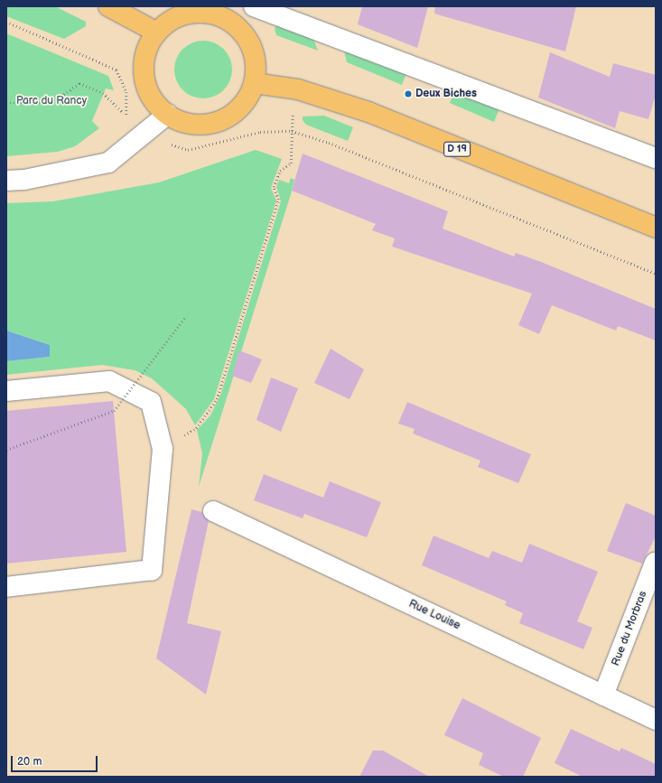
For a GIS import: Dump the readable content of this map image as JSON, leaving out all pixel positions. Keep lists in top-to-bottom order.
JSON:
{
  "streets": {
    "main road": ["D 19"],
    "street": ["Rue Louise", "Rue du Morbras"]
  },
  "crossings": [
    ["Rue Louise", "Rue du Morbras"]
  ],
  "parks": ["Parc du Rancy"],
  "places": ["Deux Biches"],
  "scale_bar": "20 m"
}
